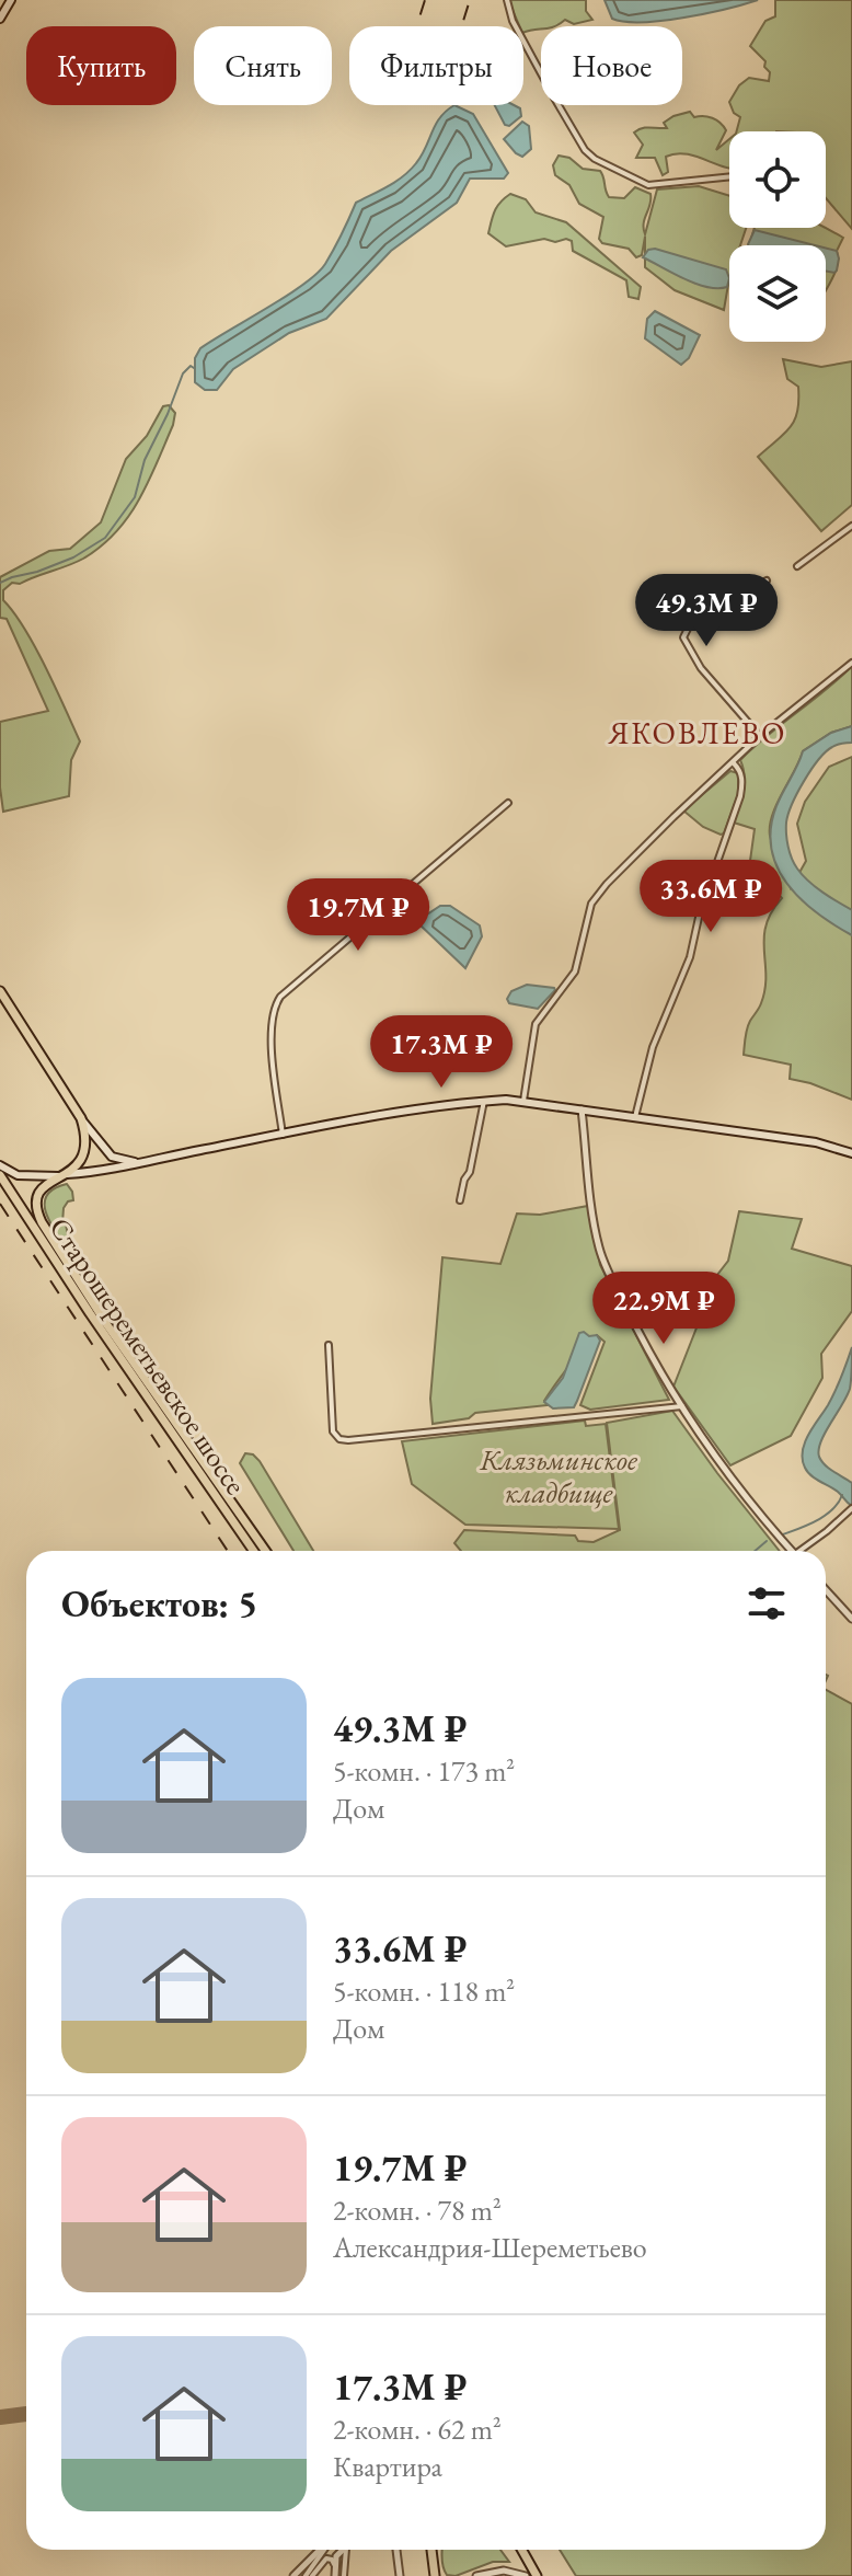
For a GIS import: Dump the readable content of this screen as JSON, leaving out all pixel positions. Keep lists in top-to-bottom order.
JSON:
{
  "streets": {
    "main road": ["Старошереметьевское шоссе"]
  },
  "districts": ["ЯКОВЛЕВО"],
  "parks": ["Клязьминское кладбище"],
  "page": {
    "chip": [
      "Купить",
      "Снять",
      "Фильтры",
      "Новое"
    ],
    "price": [
      "49.3M ₽",
      "33.6M ₽",
      "19.7M ₽",
      "17.3M ₽",
      "22.9M ₽"
    ],
    "heading": "Объектов: 5",
    "list": [
      {
        "name": "49.3M ₽",
        "note": "5-комн. · 173 m² · Дом"
      },
      {
        "name": "33.6M ₽",
        "note": "5-комн. · 118 m² · Дом"
      },
      {
        "name": "19.7M ₽",
        "note": "2-комн. · 78 m² · Александрия-Шереметьево"
      },
      {
        "name": "17.3M ₽",
        "note": "2-комн. · 62 m² · Квартира"
      }
    ]
  }
}
